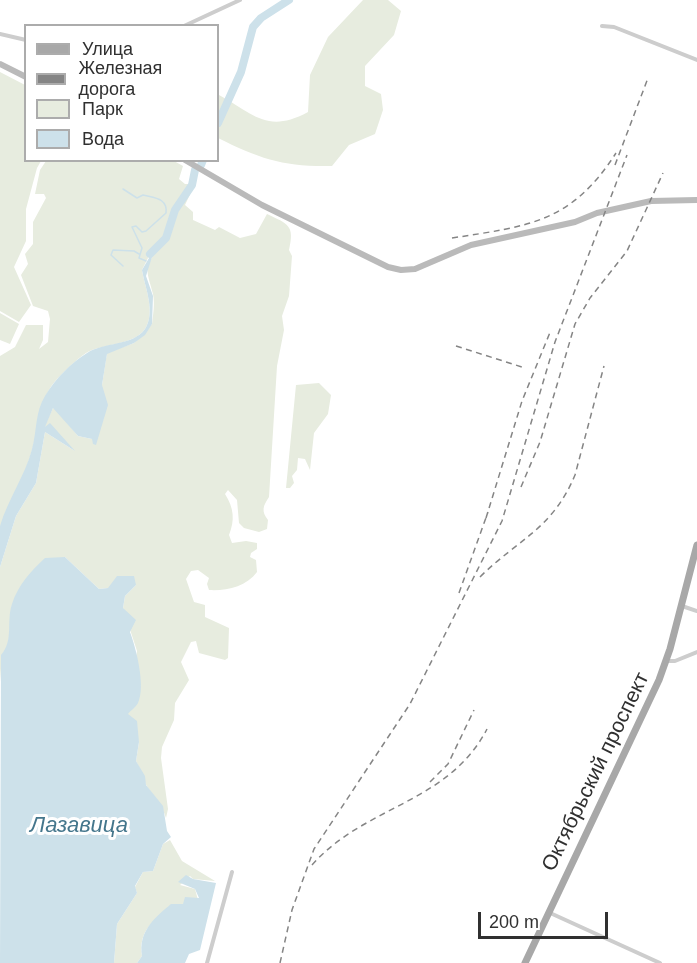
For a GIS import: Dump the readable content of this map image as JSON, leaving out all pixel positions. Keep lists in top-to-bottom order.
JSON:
{
  "streets": {
    "main road": ["Октябрьский проспект"]
  },
  "water": ["Лазавица"],
  "legend": [
    "Улица",
    "Железная дорога",
    "Парк",
    "Вода"
  ],
  "scale_bar": "200 m"
}
